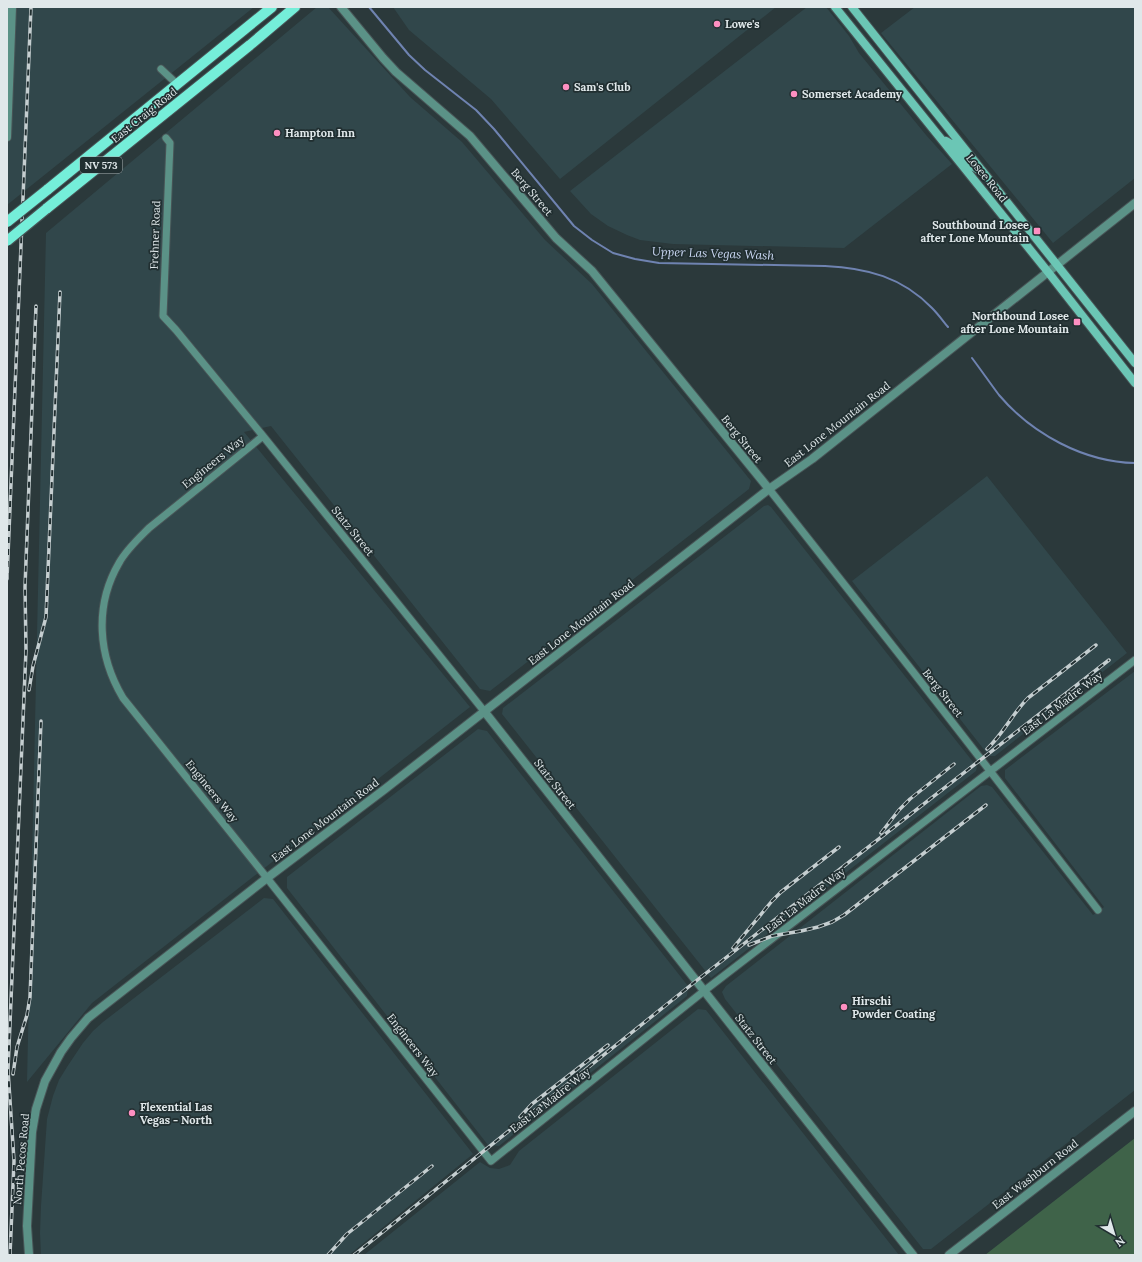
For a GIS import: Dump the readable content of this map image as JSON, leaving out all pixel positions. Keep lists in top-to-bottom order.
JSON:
{
  "streets": {
    "main road": ["East Craig Road", "NV 573", "Losee Road"],
    "street": [
      "Berg Street",
      "Frehner Road",
      "East Lone Mountain Road",
      "Engineers Way",
      "Statz Street",
      "East La Madre Way",
      "North Pecos Road",
      "East Washburn Road"
    ]
  },
  "crossings": [
    ["Losee Road", "East Lone Mountain Road"],
    ["Berg Street", "East Lone Mountain Road"],
    ["Berg Street", "East La Madre Way"],
    ["Frehner Road", "Statz Street"],
    ["East Lone Mountain Road", "Engineers Way"],
    ["East Lone Mountain Road", "Statz Street"],
    ["East Lone Mountain Road", "North Pecos Road"],
    ["Engineers Way", "Statz Street"],
    ["Engineers Way", "East La Madre Way"],
    ["Statz Street", "East La Madre Way"]
  ],
  "water": ["Upper Las Vegas Wash"],
  "places": {
    "other": [
      "Lowe's",
      "Sam's Club",
      "Somerset Academy",
      "Hampton Inn",
      "Hirschi Powder Coating",
      "Flexential Las Vegas - North"
    ],
    "transit": ["Southbound Losee after Lone Mountain", "Northbound Losee after Lone Mountain"]
  },
  "north": "bottom right"
}
